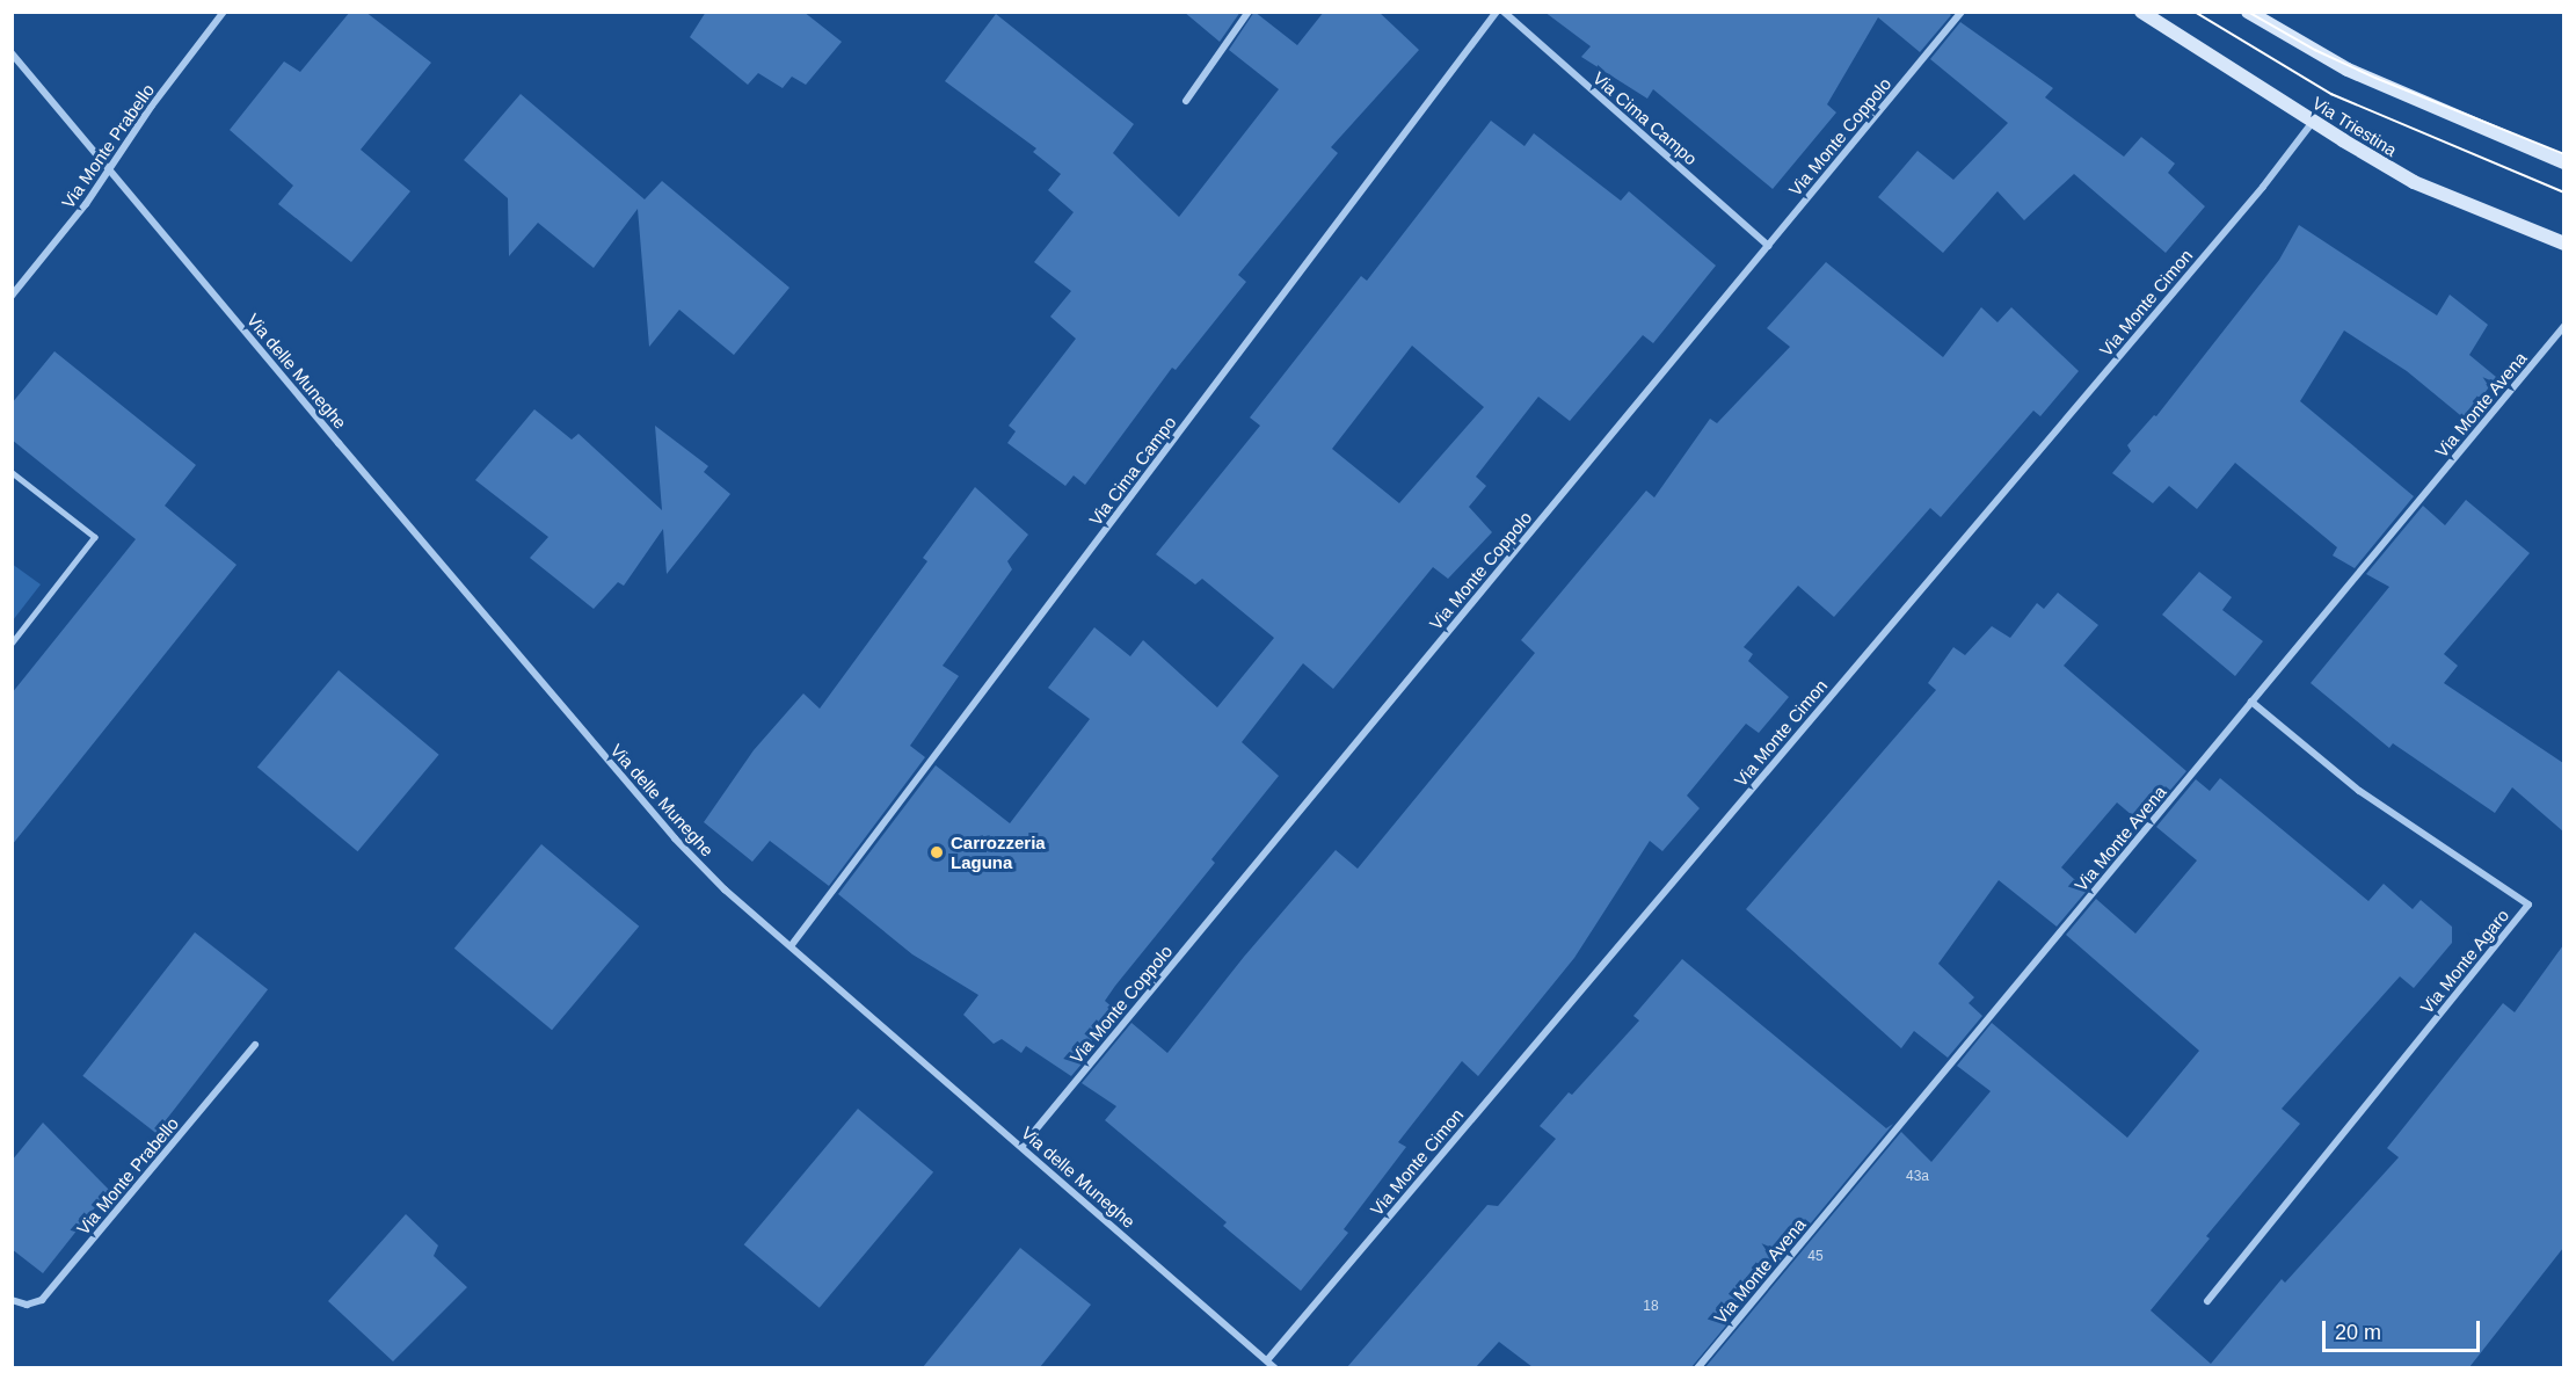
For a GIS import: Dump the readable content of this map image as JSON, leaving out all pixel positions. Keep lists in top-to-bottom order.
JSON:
{
  "streets": {
    "street": [
      "Via Cima Campo",
      "Via Triestina",
      "Via Monte Coppolo",
      "Via Monte Prabello",
      "Via Monte Cimon",
      "Via delle Muneghe",
      "Via Monte Avena",
      "Via Monte Agaro"
    ]
  },
  "crossings": [
    ["Via Cima Campo", "Via Monte Coppolo"],
    ["Via Cima Campo", "Via delle Muneghe"],
    ["Via Triestina", "Via Monte Cimon"],
    ["Via Monte Coppolo", "Via delle Muneghe"],
    ["Via Monte Prabello", "Via delle Muneghe"],
    ["Via Monte Cimon", "Via delle Muneghe"],
    ["Via Monte Avena", "Via Monte Agaro"]
  ],
  "places": ["Carrozzeria Laguna"],
  "house_numbers": ["43a", "45", "18"],
  "scale_bar": "20 m"
}
